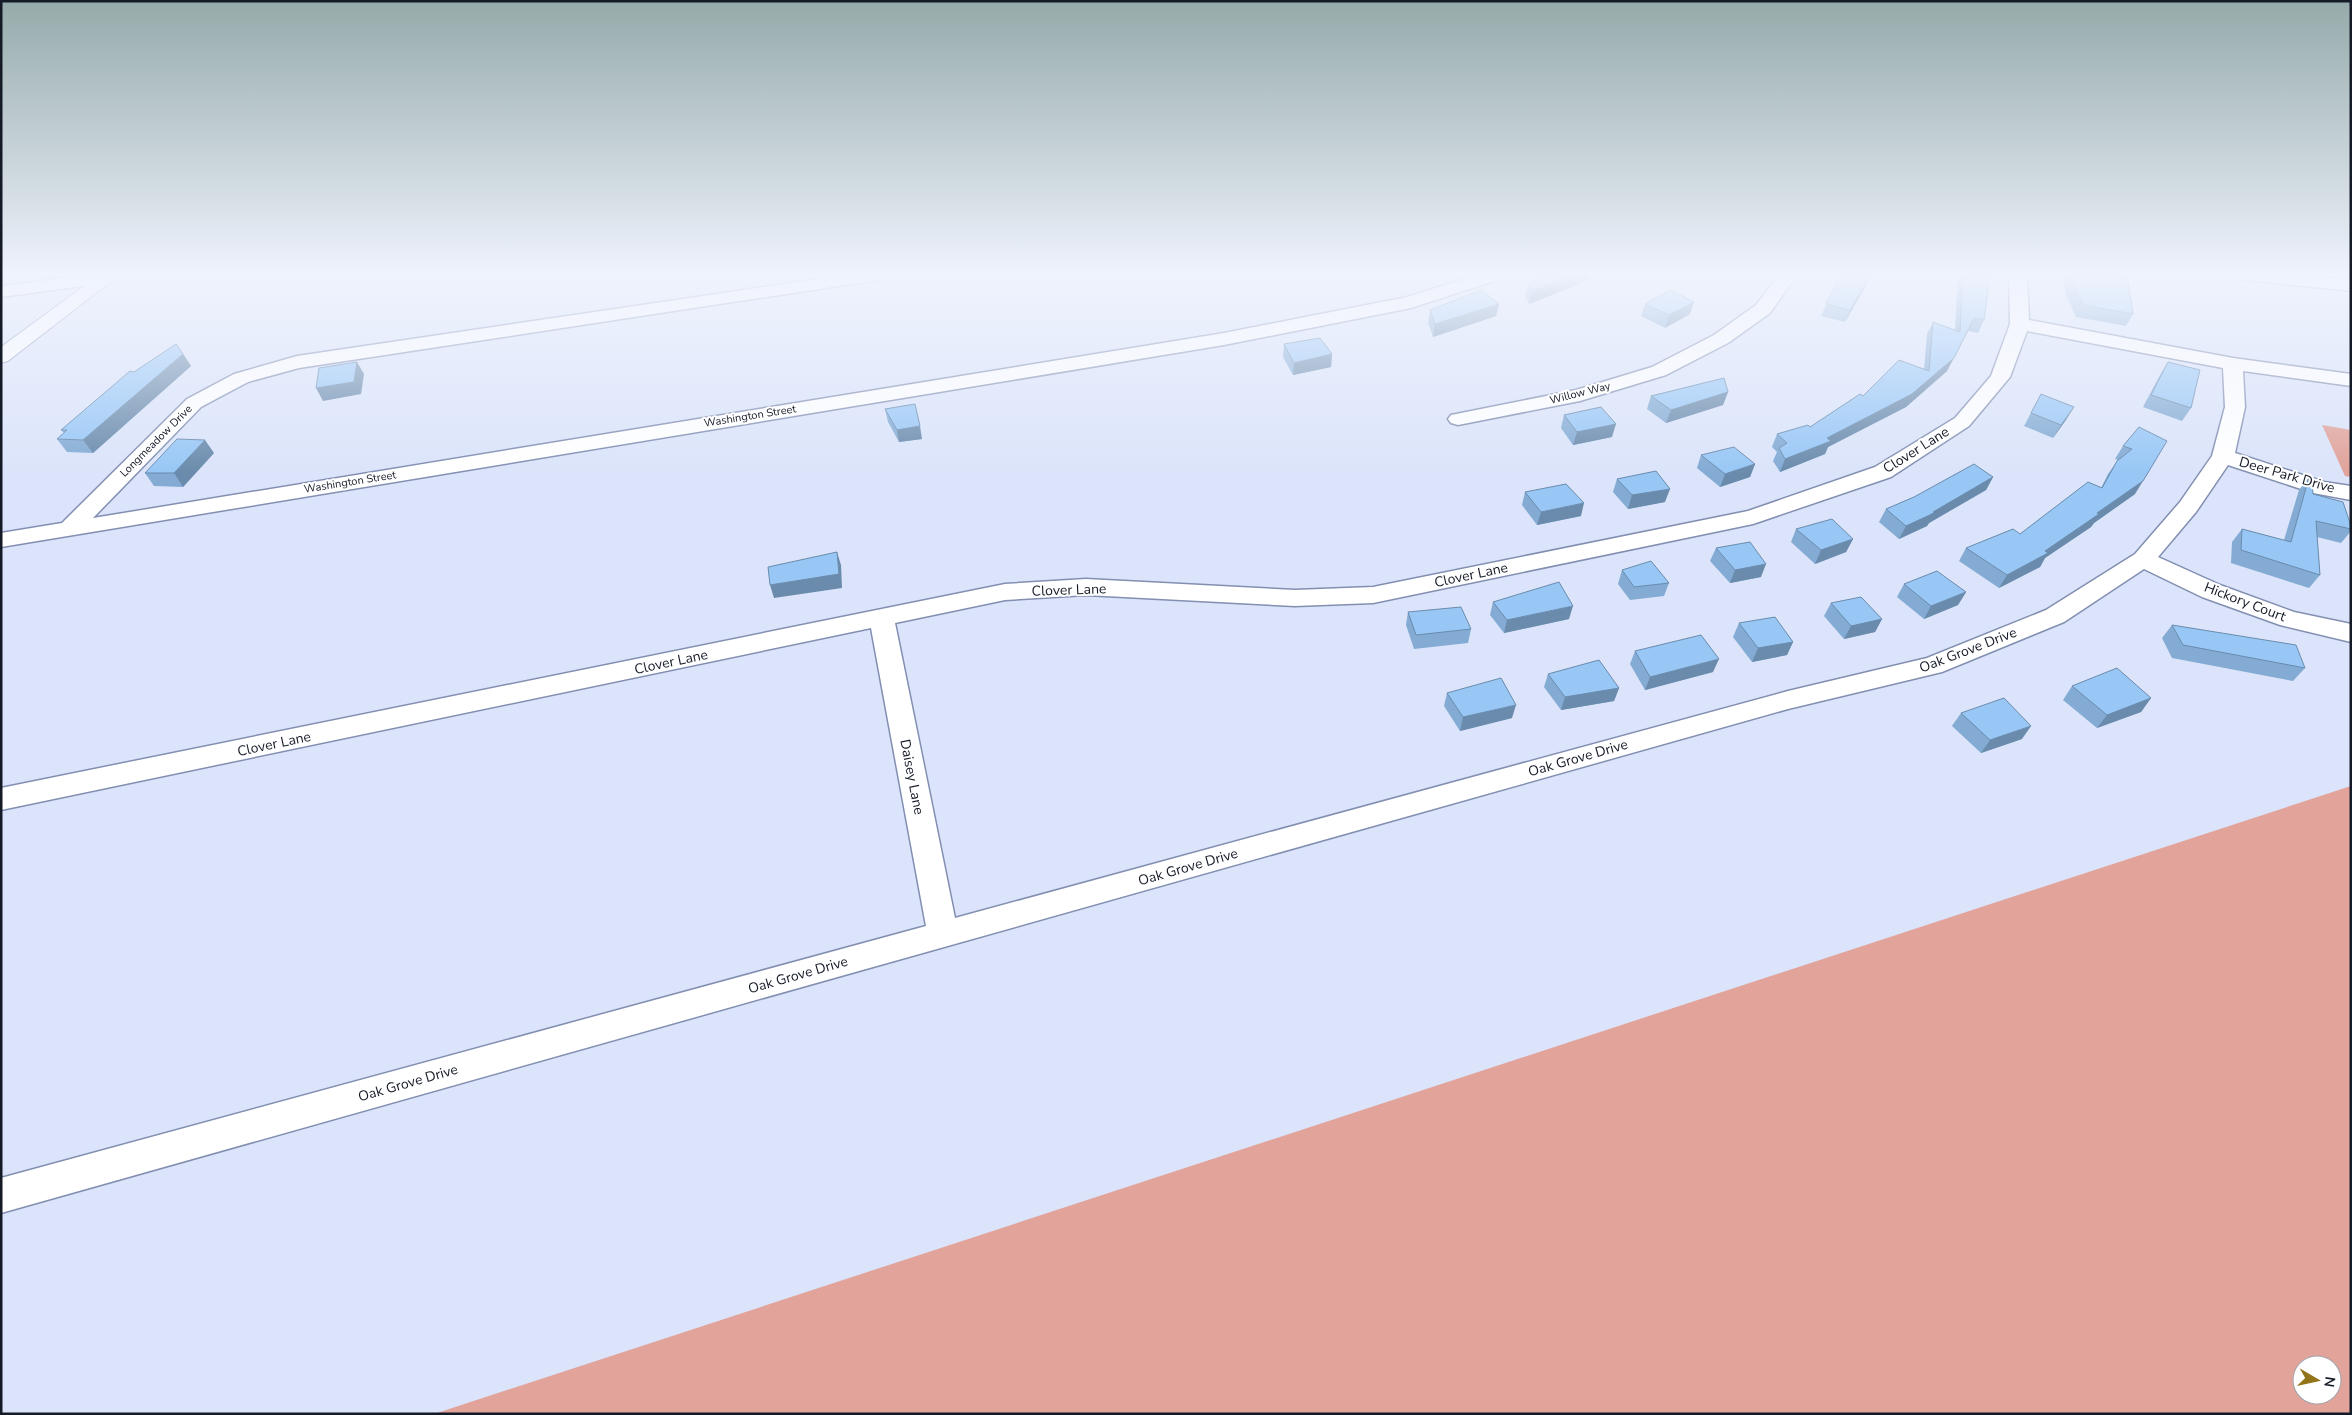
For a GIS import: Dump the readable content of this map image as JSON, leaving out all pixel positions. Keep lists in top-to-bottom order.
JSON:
{
  "streets": {
    "street": [
      "Willow Way",
      "Washington Street",
      "Longmeadow Drive",
      "Clover Lane",
      "Deer Park Drive",
      "Hickory Court",
      "Oak Grove Drive",
      "Daisey Lane"
    ]
  },
  "crossings": [
    ["Washington Street", "Longmeadow Drive"],
    ["Clover Lane", "Daisey Lane"],
    ["Deer Park Drive", "Oak Grove Drive"],
    ["Hickory Court", "Oak Grove Drive"],
    ["Oak Grove Drive", "Daisey Lane"]
  ],
  "north": "right"
}
